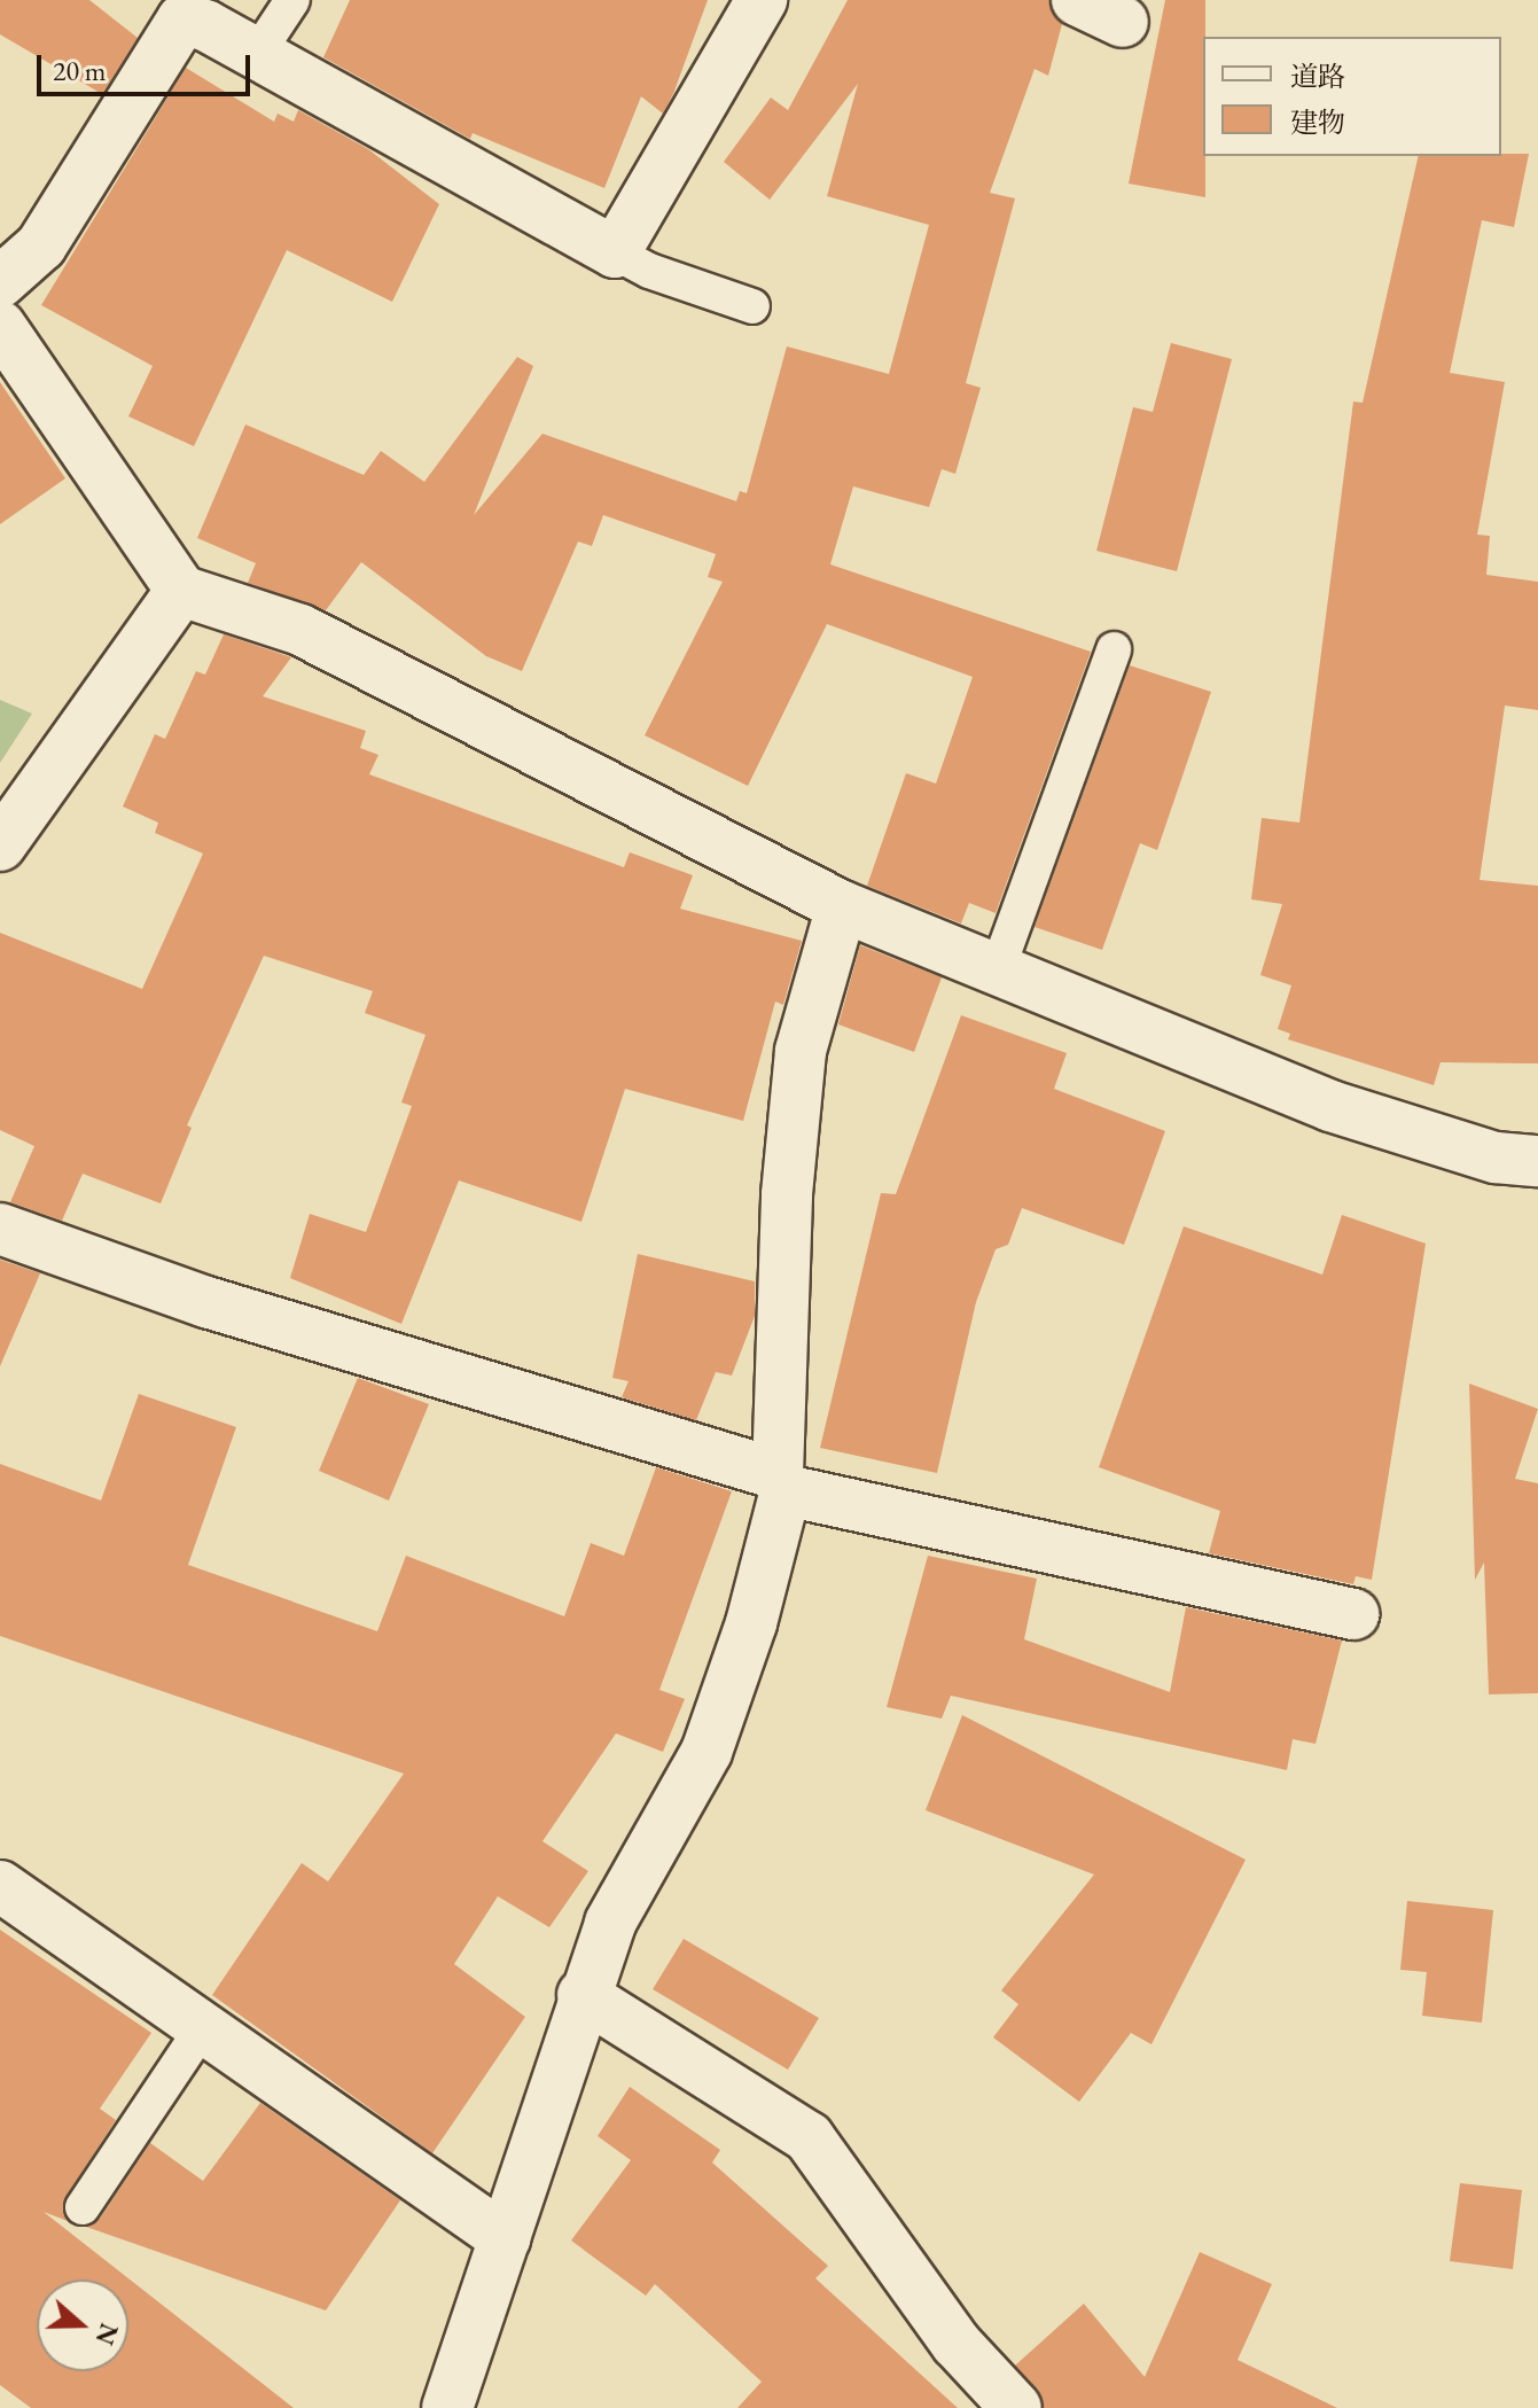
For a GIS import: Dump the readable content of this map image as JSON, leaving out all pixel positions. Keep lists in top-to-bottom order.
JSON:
{
  "legend": ["道路", "建物"],
  "scale_bar": "20 m",
  "north": "right"
}
